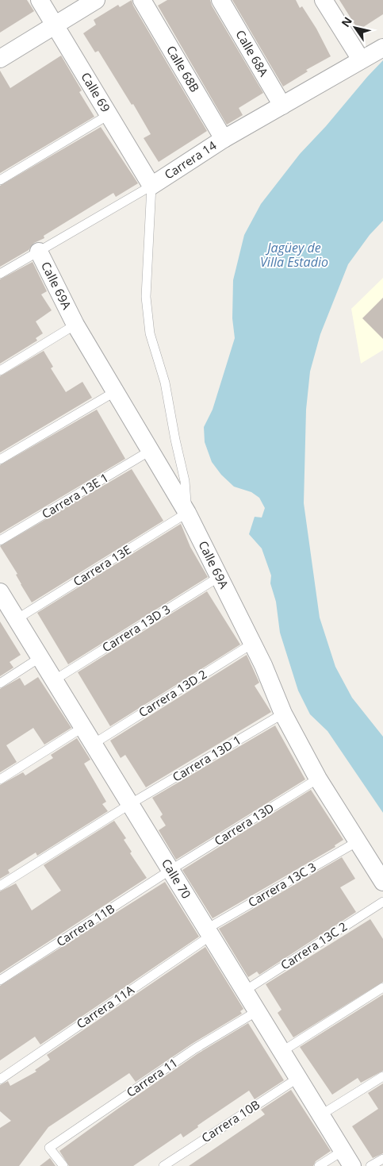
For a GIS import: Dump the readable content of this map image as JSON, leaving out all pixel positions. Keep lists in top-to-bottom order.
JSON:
{
  "streets": {
    "street": [
      "Calle 68A",
      "Calle 68B",
      "Calle 69",
      "Carrera 14",
      "Calle 69A",
      "Calle 70"
    ],
    "lane": [
      "Carrera 13E 1",
      "Carrera 13E",
      "Carrera 13D 3",
      "Carrera 13D 2",
      "Carrera 13D 1",
      "Carrera 13D",
      "Carrera 13C 3",
      "Carrera 11B",
      "Carrera 13C 2",
      "Carrera 11A",
      "Carrera 11",
      "Carrera 10B"
    ]
  },
  "crossings": [
    ["Calle 68A", "Carrera 14"],
    ["Calle 68B", "Carrera 14"],
    ["Calle 69", "Carrera 14"],
    ["Carrera 14", "Calle 69A"],
    ["Calle 69A", "Carrera 13E 1"],
    ["Calle 69A", "Carrera 13E"],
    ["Calle 69A", "Carrera 13D 3"],
    ["Calle 69A", "Carrera 13D 2"],
    ["Calle 69A", "Carrera 13D 1"],
    ["Calle 69A", "Carrera 13D"],
    ["Calle 69A", "Carrera 13C 3"],
    ["Carrera 13E", "Calle 70"],
    ["Carrera 13D 3", "Calle 70"],
    ["Carrera 13D 2", "Calle 70"],
    ["Carrera 13D 1", "Calle 70"],
    ["Carrera 13D", "Calle 70"],
    ["Carrera 13D", "Carrera 11B"],
    ["Calle 70", "Carrera 13C 3"],
    ["Calle 70", "Carrera 11B"],
    ["Calle 70", "Carrera 13C 2"],
    ["Calle 70", "Carrera 11A"],
    ["Calle 70", "Carrera 11"],
    ["Calle 70", "Carrera 10B"],
    ["Carrera 13C 3", "Carrera 11A"]
  ],
  "water": ["Jagüey de Villa Estadio"],
  "north": "top left"
}
